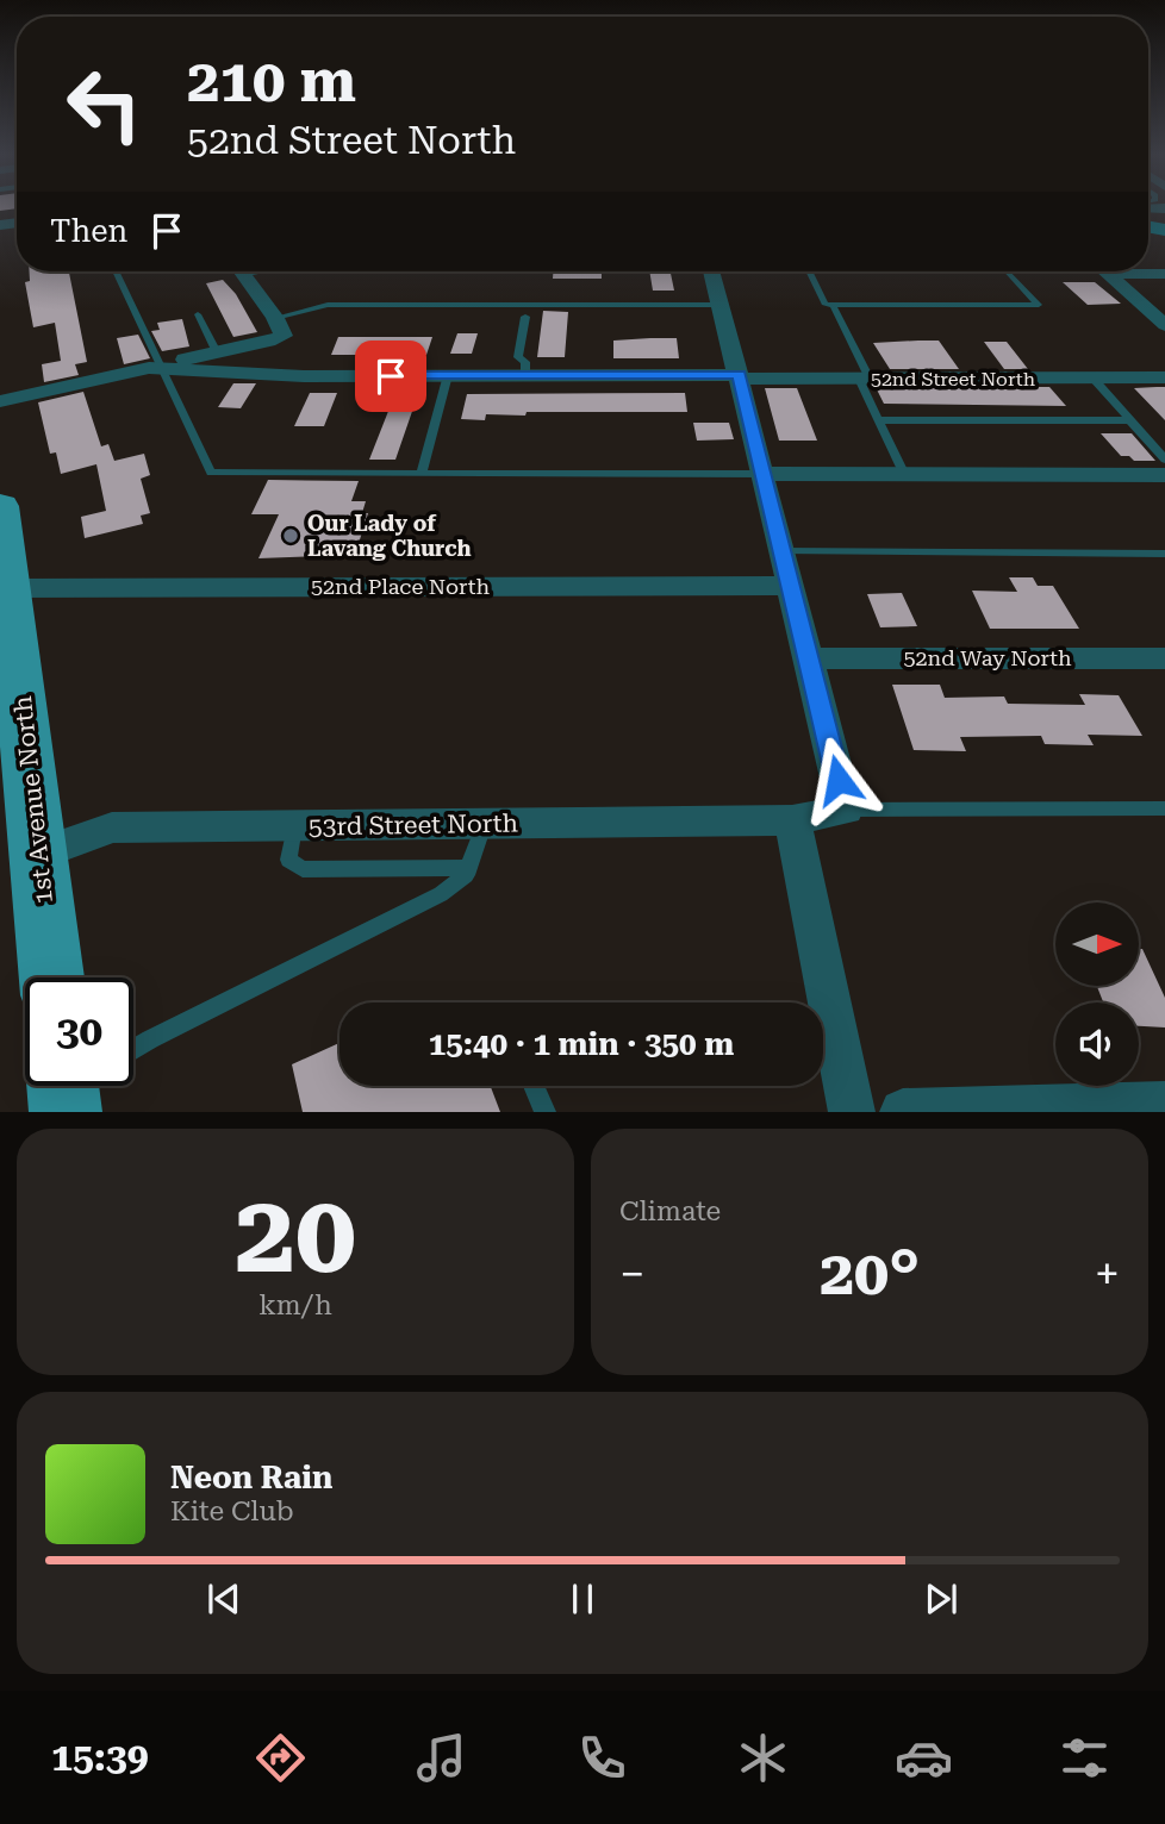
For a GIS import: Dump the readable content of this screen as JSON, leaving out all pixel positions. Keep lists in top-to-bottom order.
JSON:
{
  "streets": {
    "main road": ["1st Avenue North"],
    "street": [
      "52nd Street North",
      "52nd Place North",
      "52nd Way North",
      "53rd Street North"
    ]
  },
  "crossings": [
    ["52nd Place North", "1st Avenue North"],
    ["1st Avenue North", "53rd Street North"]
  ],
  "places": ["Our Lady of Lavang Church"],
  "north": "right",
  "page": {
    "turn": ["210 m", "52nd Street North"],
    "then": "Then",
    "limit": "30",
    "trip": "15:40 · 1 min · 350 m",
    "tile": [
      ["20", "km/h"],
      "Climate"
    ],
    "heat": ["−", "20°", "+"],
    "song": ["Neon Rain", "Kite Club"],
    "tabs": "15:39"
  }
}
